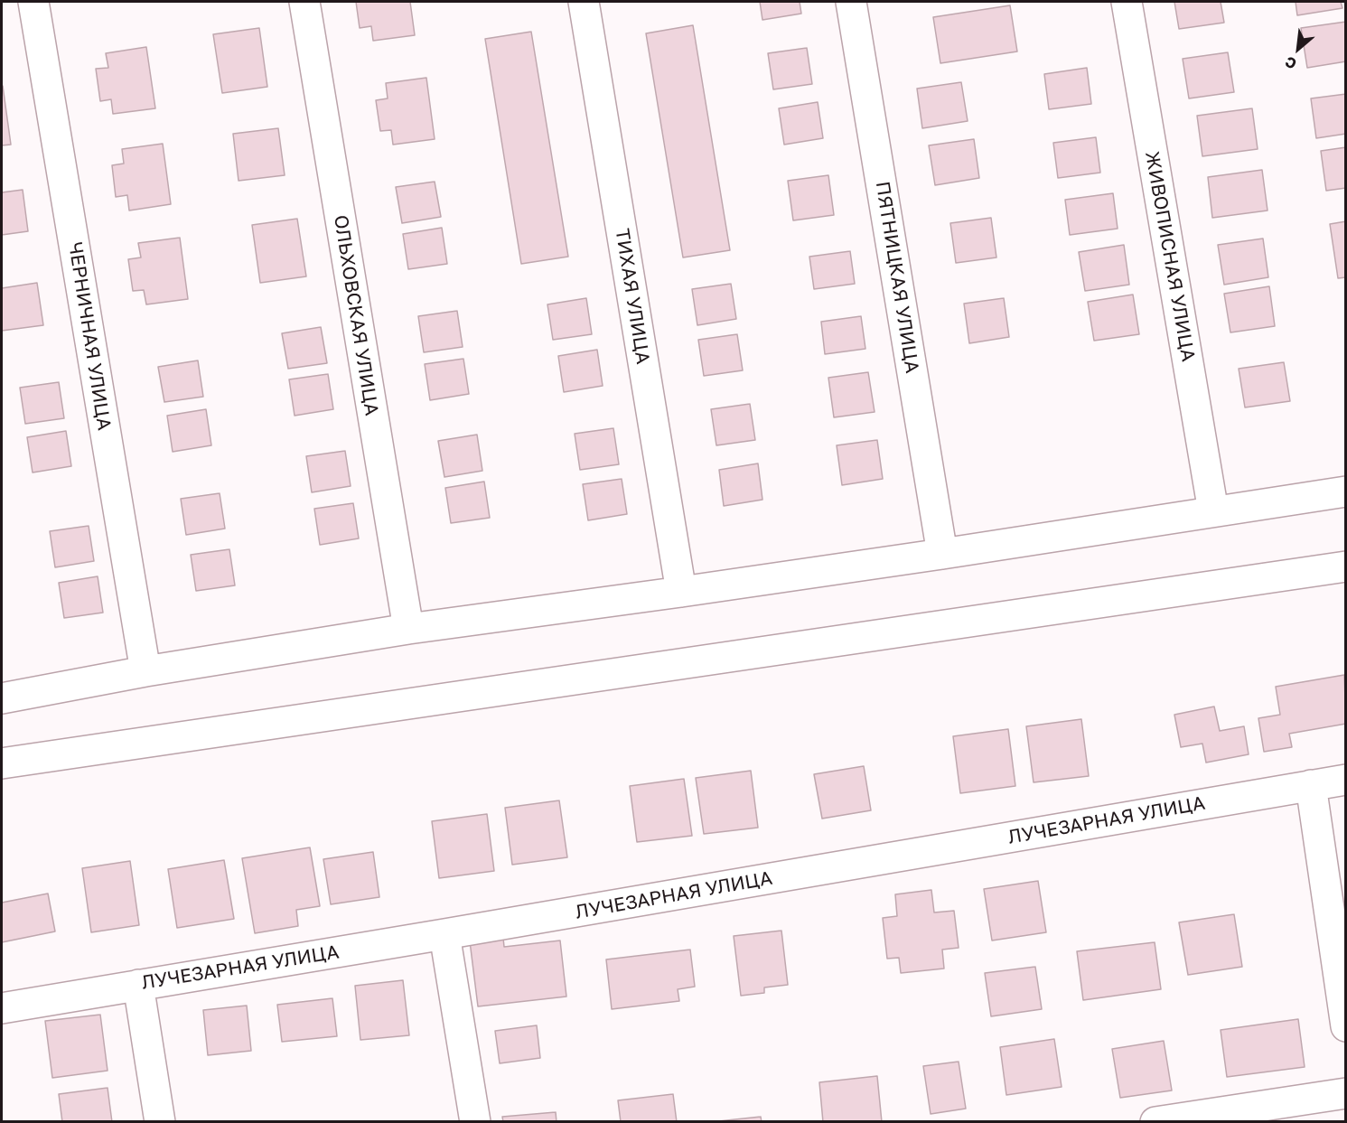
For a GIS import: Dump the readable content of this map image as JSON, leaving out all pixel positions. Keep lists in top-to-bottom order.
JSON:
{
  "streets": {
    "street": [
      "ЖИВОПИСНАЯ УЛИЦА",
      "ПЯТНИЦКАЯ УЛИЦА",
      "ТИХАЯ УЛИЦА",
      "ОЛЬХОВСКАЯ УЛИЦА",
      "ЧЕРНИЧНАЯ УЛИЦА",
      "ЛУЧЕЗАРНАЯ УЛИЦА"
    ]
  },
  "north": "bottom left"
}
